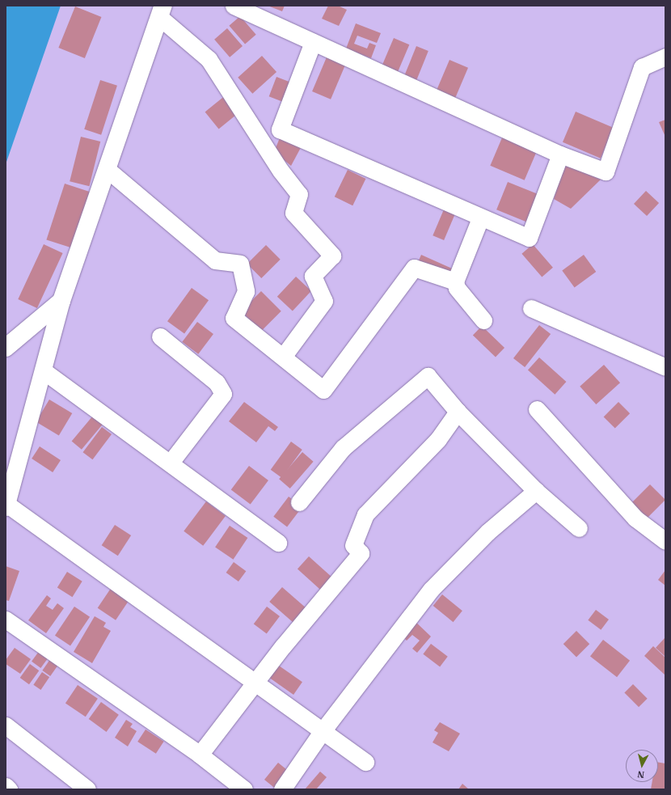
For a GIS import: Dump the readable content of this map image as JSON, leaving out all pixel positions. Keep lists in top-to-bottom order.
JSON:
{
  "north": "bottom"
}
